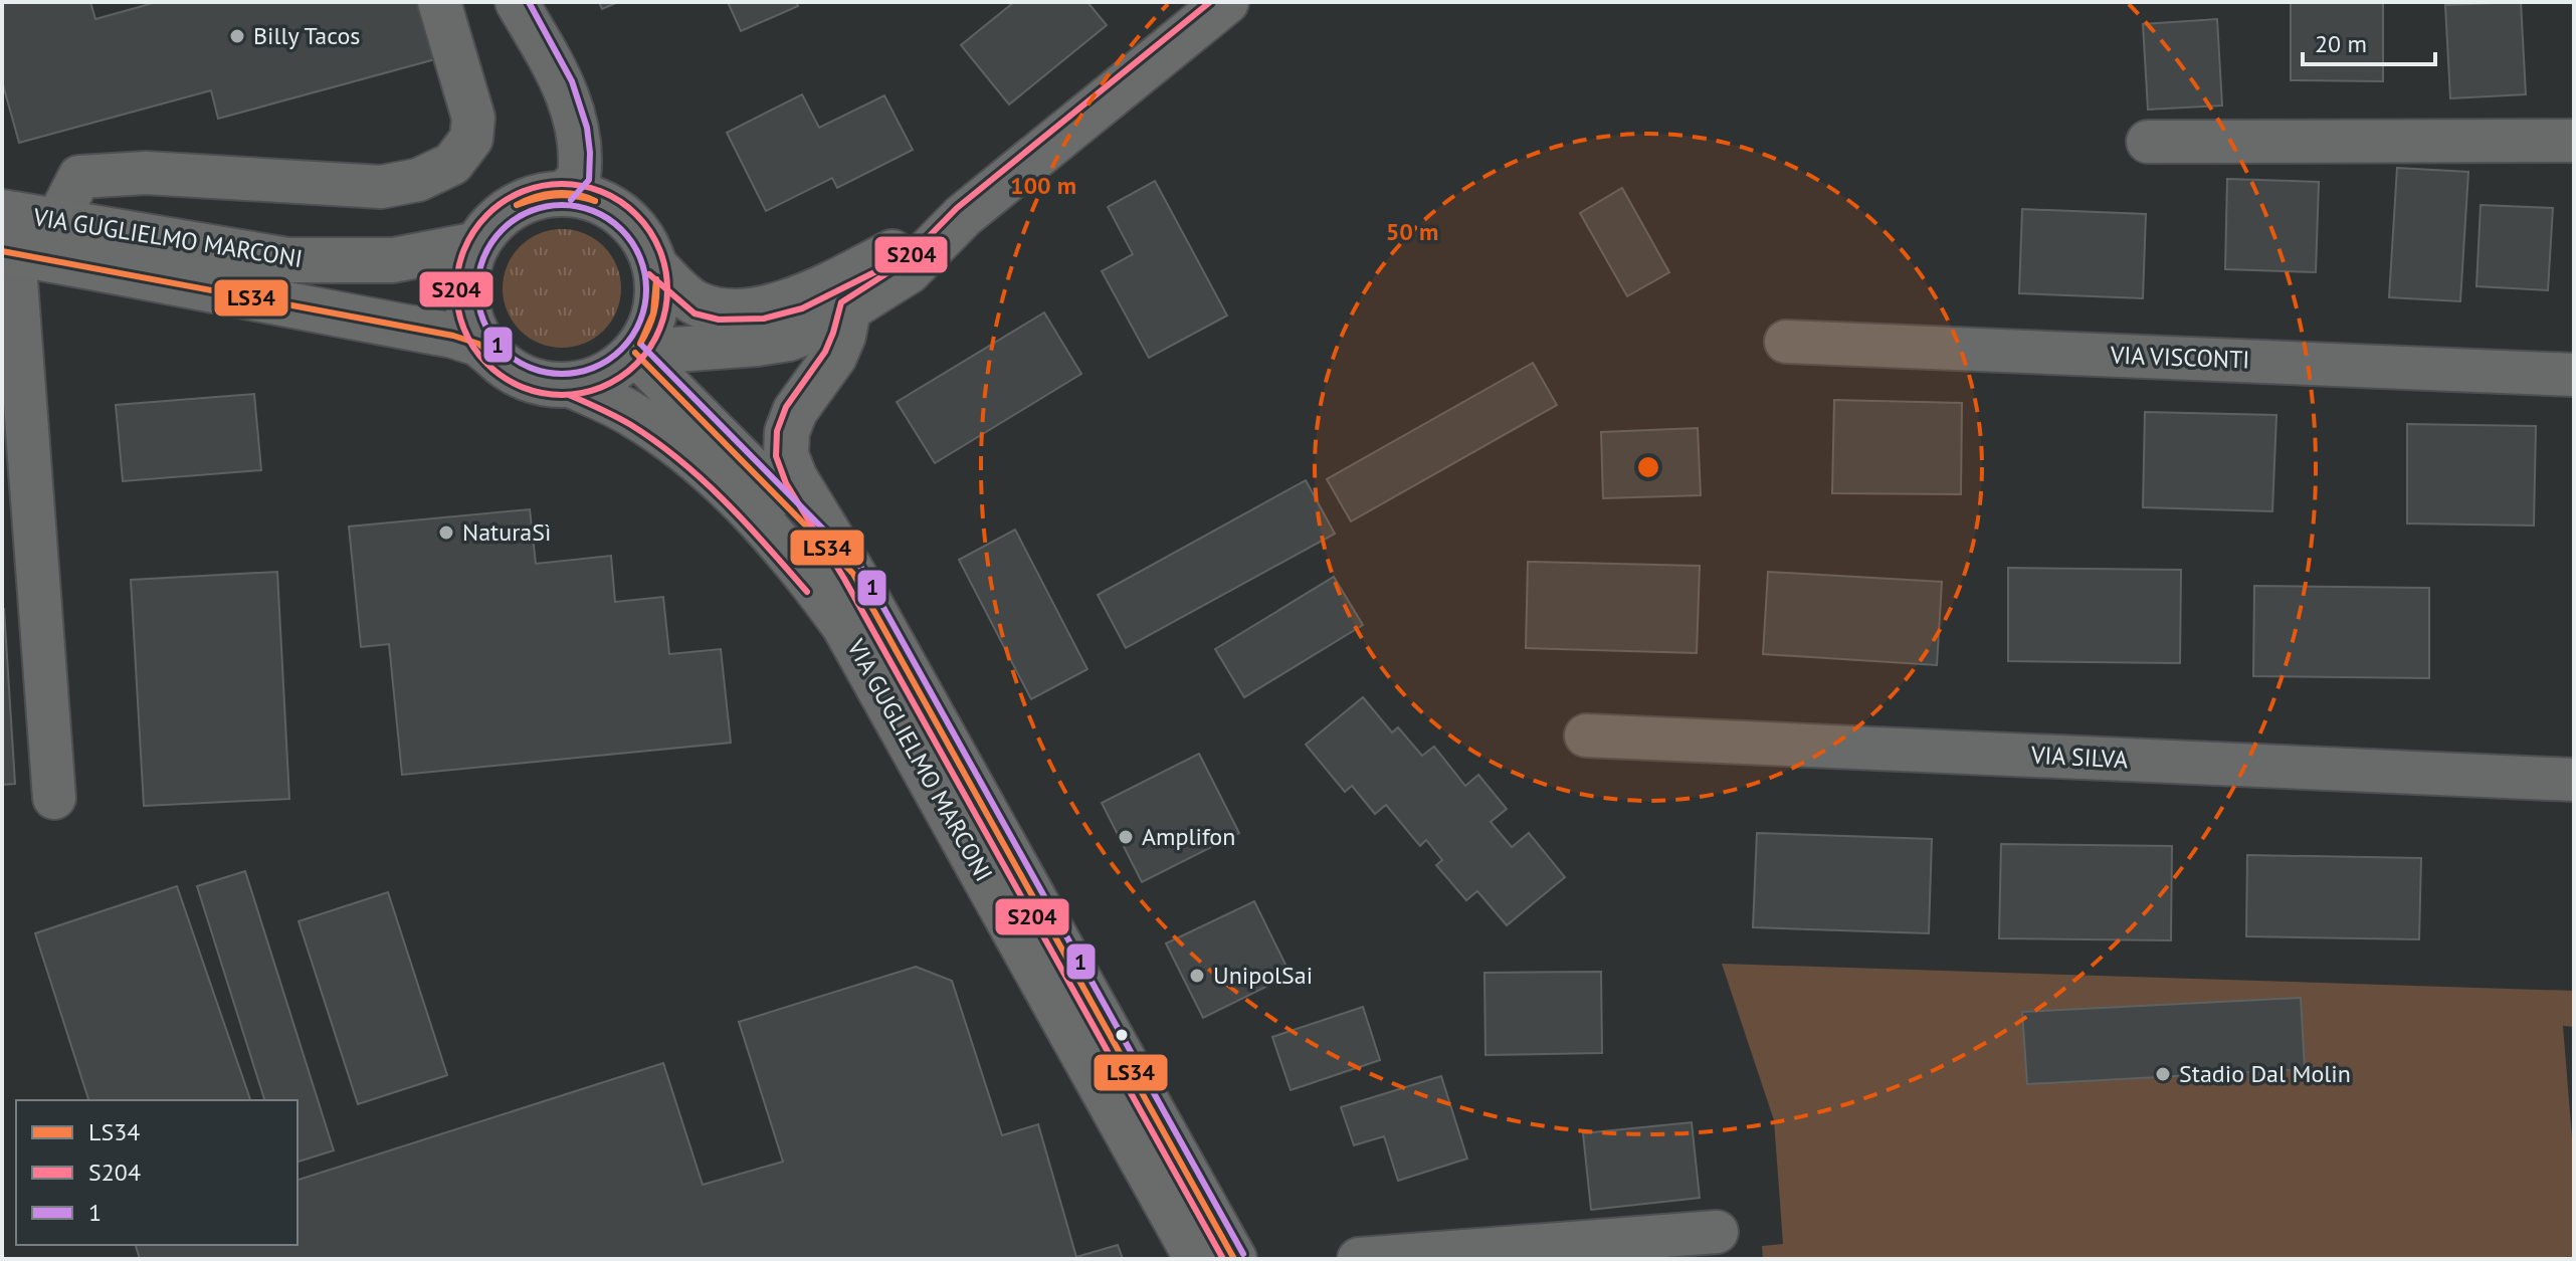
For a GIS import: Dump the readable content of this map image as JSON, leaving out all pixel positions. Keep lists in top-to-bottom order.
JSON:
{
  "streets": {
    "main road": ["VIA GUGLIELMO MARCONI"],
    "street": ["VIA VISCONTI", "VIA SILVA"]
  },
  "places": [
    "Billy Tacos",
    "NaturaSì",
    "Amplifon",
    "UnipolSai",
    "Stadio Dal Molin"
  ],
  "lines": ["transit line S204", "transit line 1", "transit line LS34"],
  "legend": ["LS34", "S204", "1"],
  "scale_bar": "20 m",
  "rings": ["100 m", "50 m"]
}
